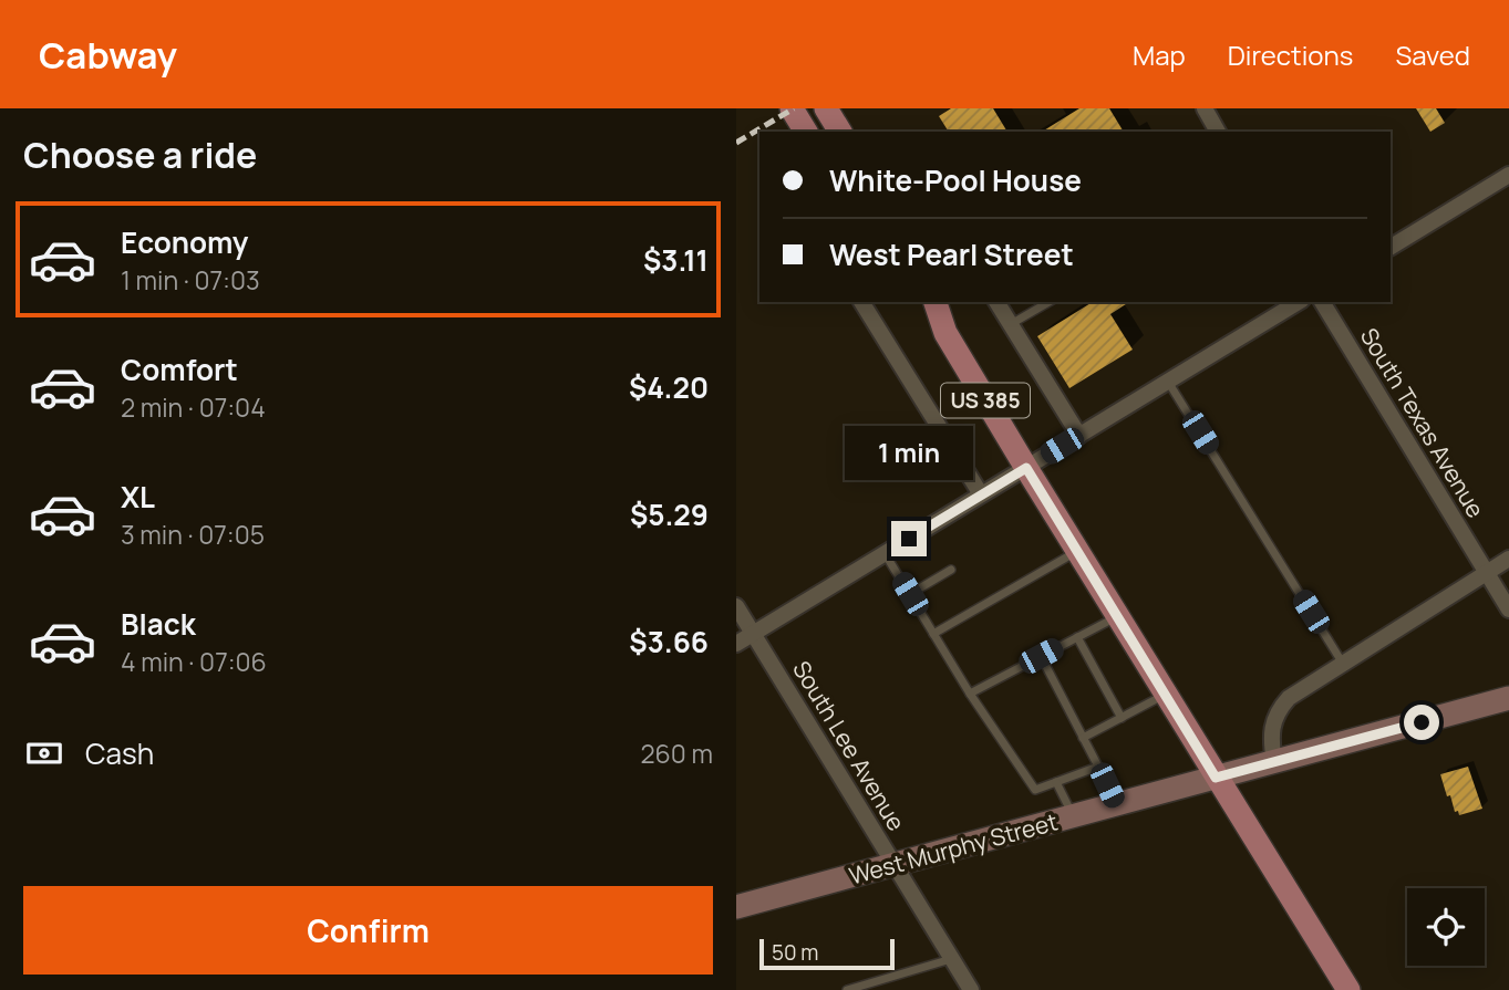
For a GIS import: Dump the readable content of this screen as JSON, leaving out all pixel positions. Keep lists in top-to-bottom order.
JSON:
{
  "streets": {
    "main road": ["US 385"],
    "street": ["South Texas Avenue", "South Lee Avenue", "West Murphy Street"]
  },
  "crossings": [
    ["US 385", "West Murphy Street"],
    ["South Lee Avenue", "West Murphy Street"]
  ],
  "scale_bar": "50 m",
  "page": {
    "header": "Cabway",
    "nav": ["Map", "Directions", "Saved"],
    "heading": "Choose a ride",
    "banner": ["White-Pool House", "West Pearl Street"],
    "list": [
      {
        "name": "Economy",
        "note": "1 min · 07:03",
        "value": "$3.11"
      },
      {
        "name": "Comfort",
        "note": "2 min · 07:04",
        "value": "$4.20"
      },
      {
        "name": "XL",
        "note": "3 min · 07:05",
        "value": "$5.29"
      },
      {
        "name": "Black",
        "note": "4 min · 07:06",
        "value": "$3.66"
      }
    ],
    "bubble": "1 min",
    "pay": ["Cash", "260 m"],
    "buttons": "Confirm",
    "scale": "50 m"
  }
}
